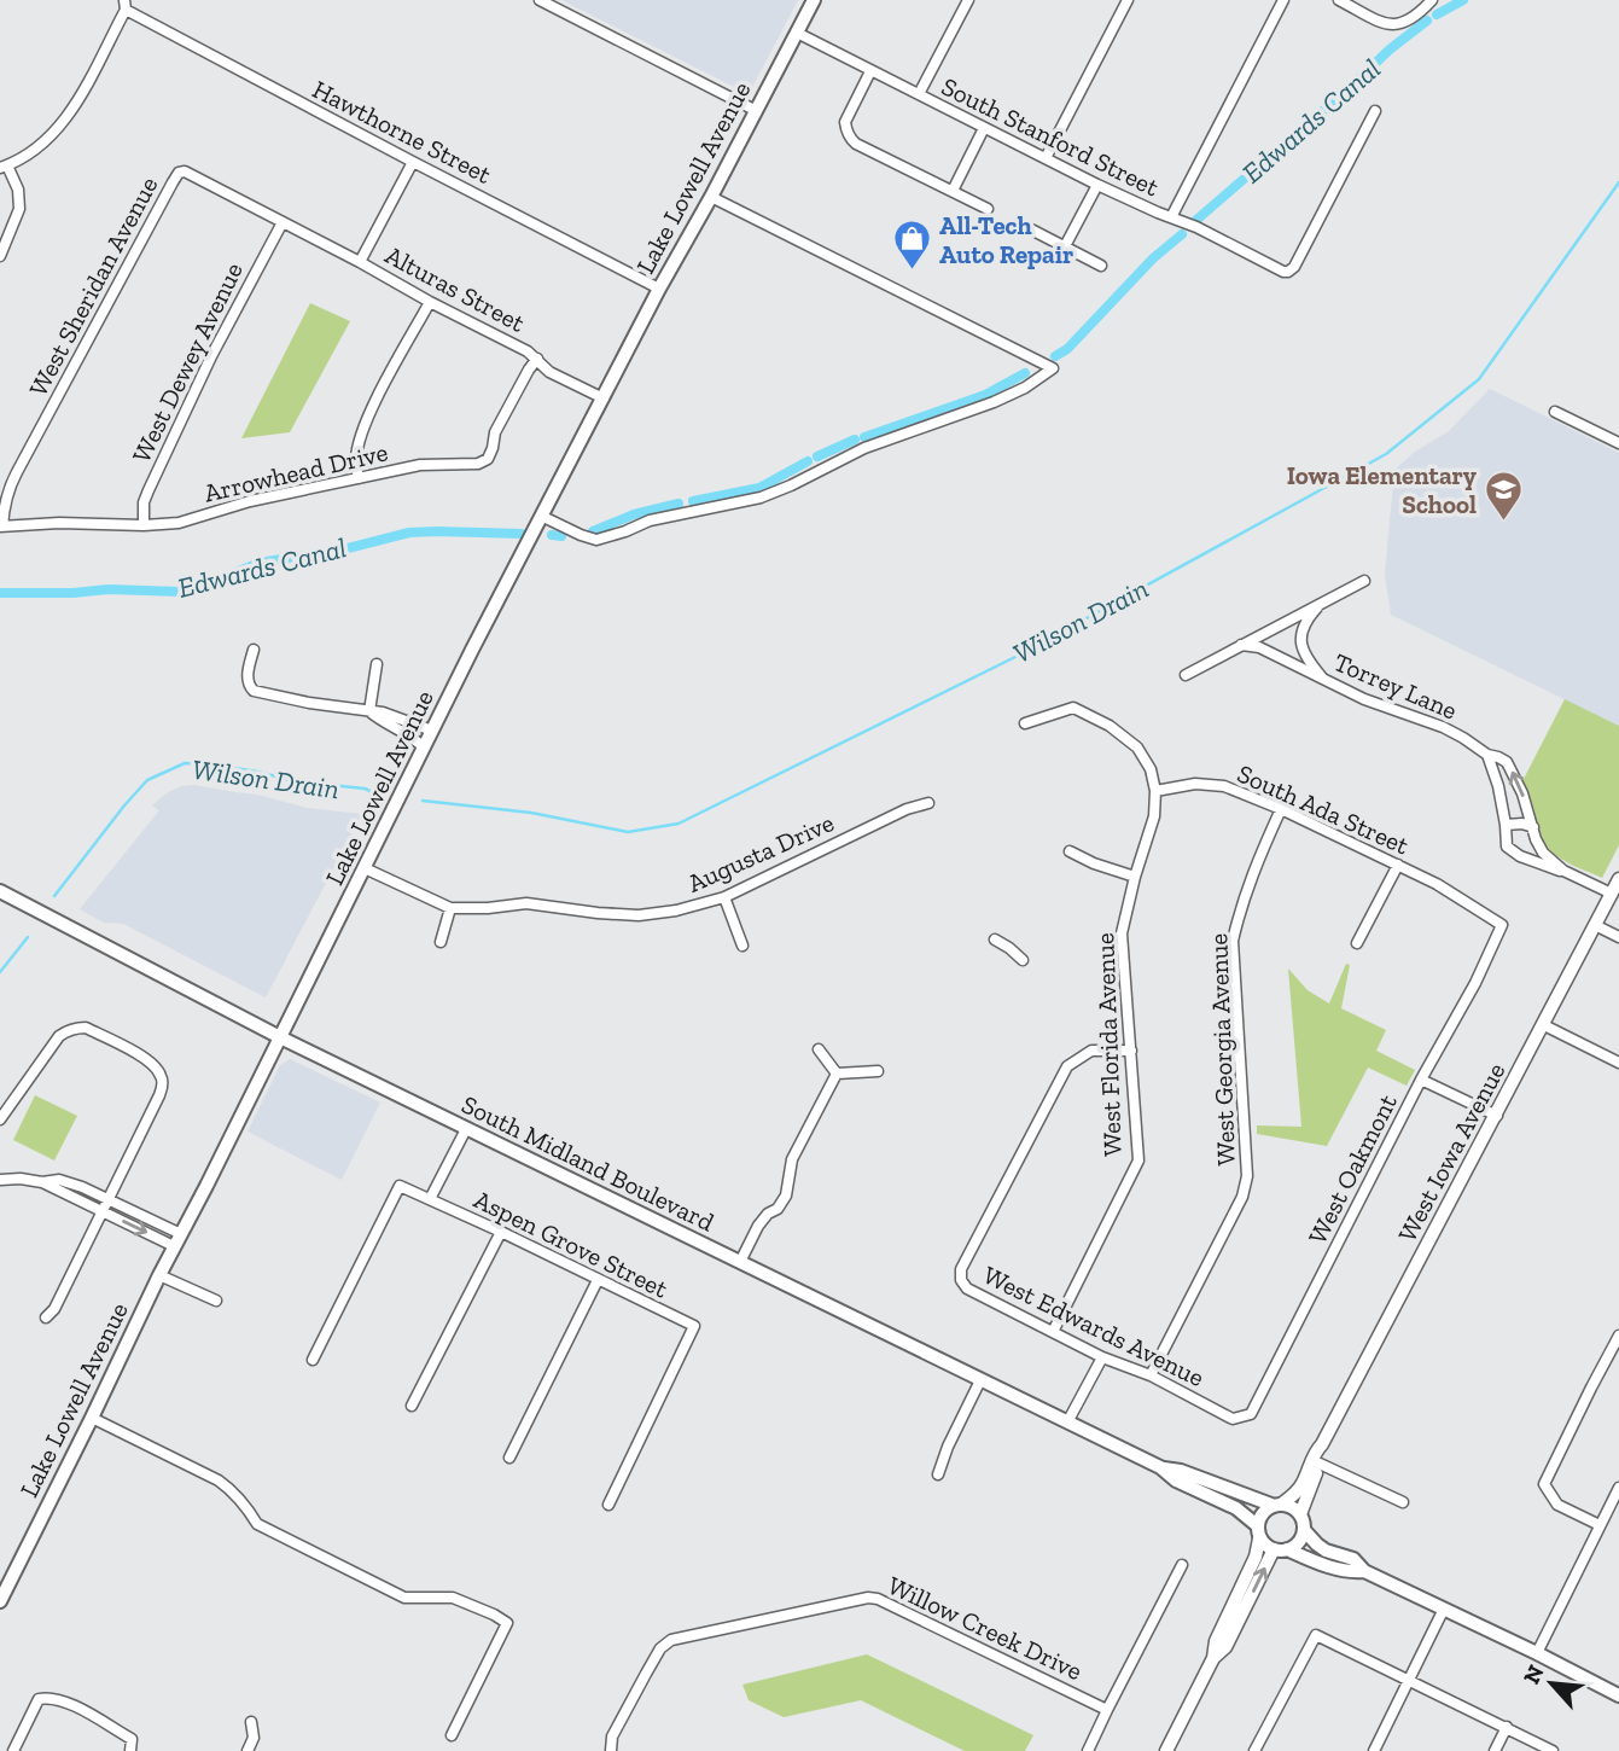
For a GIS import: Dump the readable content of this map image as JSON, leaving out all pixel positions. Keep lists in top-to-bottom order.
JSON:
{
  "streets": {
    "main road": ["Lake Lowell Avenue", "South Midland Boulevard"],
    "street": [
      "Hawthorne Street",
      "South Stanford Street",
      "West Sheridan Avenue",
      "Alturas Street",
      "West Dewey Avenue",
      "Arrowhead Drive",
      "Torrey Lane",
      "South Ada Street",
      "Augusta Drive",
      "West Florida Avenue",
      "West Georgia Avenue",
      "West Iowa Avenue",
      "West Oakmont",
      "Aspen Grove Street",
      "West Edwards Avenue",
      "Willow Creek Drive"
    ]
  },
  "crossings": [
    ["Hawthorne Street", "Lake Lowell Avenue"],
    ["South Stanford Street", "Lake Lowell Avenue"],
    ["Lake Lowell Avenue", "Alturas Street"],
    ["Lake Lowell Avenue", "Augusta Drive"],
    ["Lake Lowell Avenue", "South Midland Boulevard"],
    ["West Sheridan Avenue", "Alturas Street"],
    ["West Sheridan Avenue", "West Dewey Avenue"],
    ["West Sheridan Avenue", "Arrowhead Drive"],
    ["Alturas Street", "West Dewey Avenue"],
    ["Alturas Street", "Arrowhead Drive"],
    ["West Dewey Avenue", "Arrowhead Drive"],
    ["Torrey Lane", "West Iowa Avenue"],
    ["South Ada Street", "West Florida Avenue"],
    ["South Ada Street", "West Georgia Avenue"],
    ["South Ada Street", "West Oakmont"],
    ["West Florida Avenue", "West Edwards Avenue"],
    ["West Georgia Avenue", "West Edwards Avenue"],
    ["West Iowa Avenue", "South Midland Boulevard"],
    ["West Oakmont", "West Edwards Avenue"]
  ],
  "water": ["Edwards Canal", "Wilson Drain"],
  "places": {
    "shop": ["All-Tech Auto Repair"],
    "school or university": ["Iowa Elementary School"]
  },
  "north": "top left"
}
